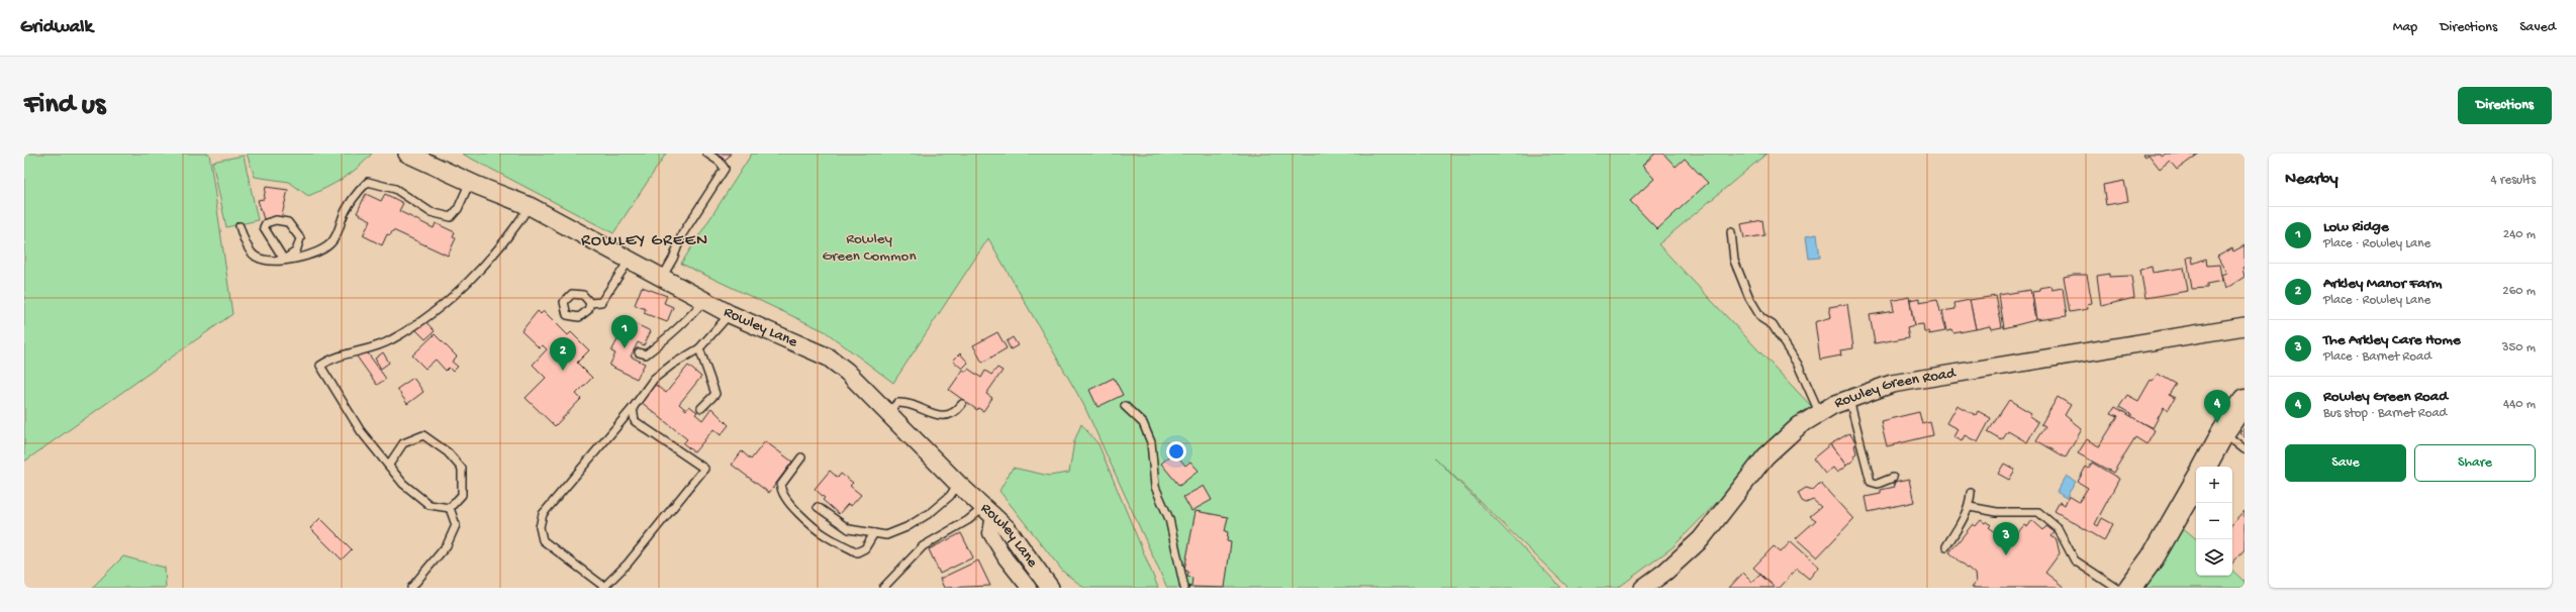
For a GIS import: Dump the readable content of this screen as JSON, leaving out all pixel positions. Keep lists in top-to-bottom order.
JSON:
{
  "streets": {
    "street": ["Rowley Lane", "Rowley Green Road"]
  },
  "districts": ["ROWLEY GREEN"],
  "parks": ["Rowley Green Common"],
  "page": {
    "header": "Gridwalk",
    "nav": ["Map", "Directions", "Saved"],
    "buttons": [
      "Directions",
      ["Save", "Share"]
    ],
    "title": "Find us",
    "heading": ["Nearby", "4 results"],
    "list": [
      {
        "mark": "1",
        "name": "Low Ridge",
        "note": "Place · Rowley Lane",
        "value": "240 m"
      },
      {
        "mark": "2",
        "name": "Arkley Manor Farm",
        "note": "Place · Rowley Lane",
        "value": "260 m"
      },
      {
        "mark": "3",
        "name": "The Arkley Care Home",
        "note": "Place · Barnet Road",
        "value": "350 m"
      },
      {
        "mark": "4",
        "name": "Rowley Green Road",
        "note": "Bus stop · Barnet Road",
        "value": "440 m"
      }
    ],
    "pins": [
      "1",
      "2",
      "4",
      "3"
    ],
    "map_buttons": ["+", "−"]
  }
}
